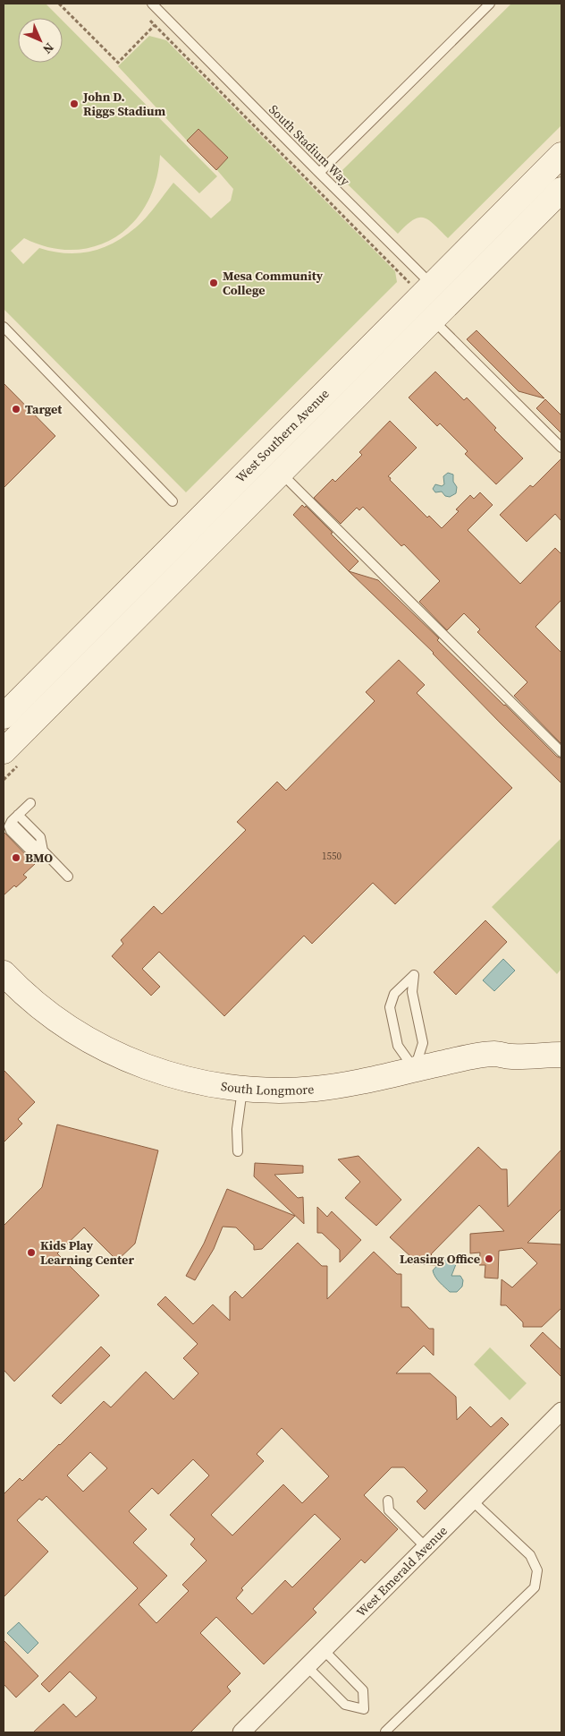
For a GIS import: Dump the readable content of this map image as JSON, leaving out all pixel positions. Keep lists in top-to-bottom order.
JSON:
{
  "streets": {
    "main road": ["West Southern Avenue", "South Longmore"],
    "street": ["West Emerald Avenue"],
    "lane": ["South Stadium Way"]
  },
  "crossings": [
    ["South Stadium Way", "West Southern Avenue"]
  ],
  "places": [
    "John D. Riggs Stadium",
    "Mesa Community College",
    "Target",
    "BMO",
    "Kids Play Learning Center",
    "Leasing Office"
  ],
  "house_numbers": ["1550"],
  "north": "bottom right"
}
